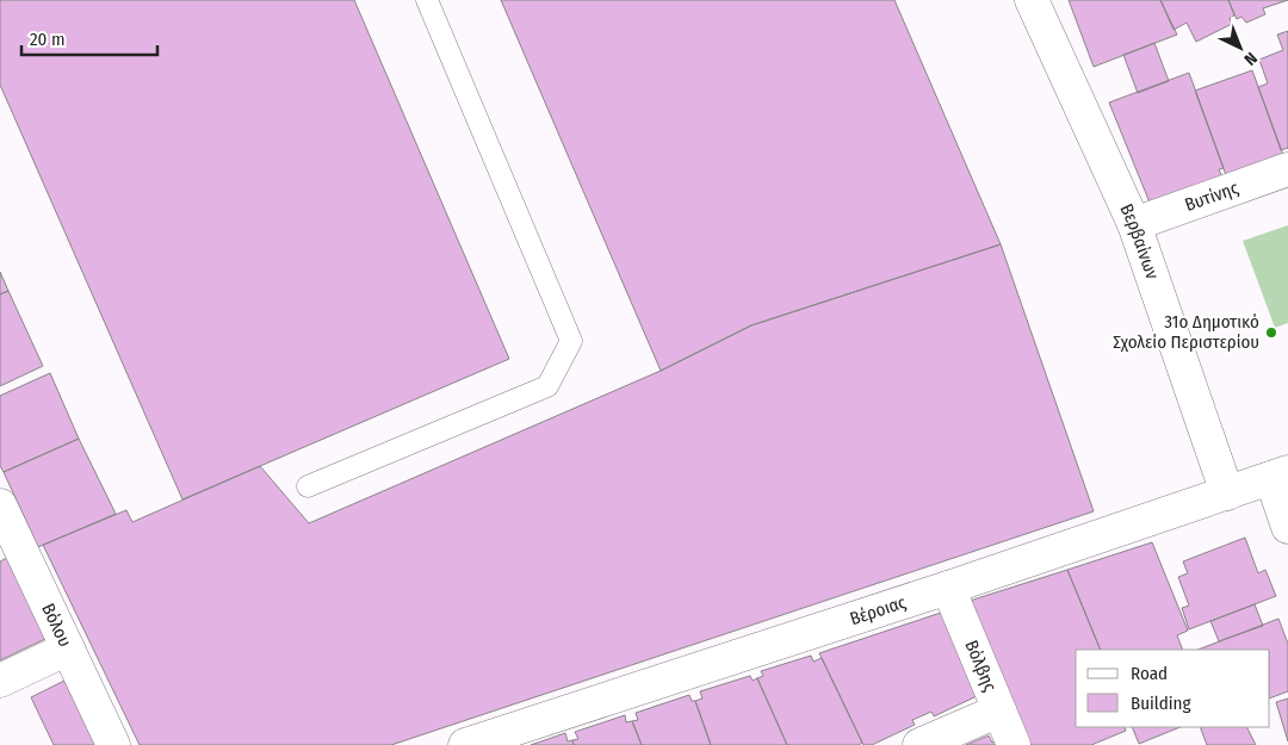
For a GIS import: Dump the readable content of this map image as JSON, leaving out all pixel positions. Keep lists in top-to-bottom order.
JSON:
{
  "streets": {
    "street": [
      "Βυτίνης",
      "Βερβαίνων",
      "Βέροιας",
      "Βόλου",
      "Βόλβης"
    ]
  },
  "crossings": [
    ["Βυτίνης", "Βερβαίνων"],
    ["Βερβαίνων", "Βέροιας"],
    ["Βέροιας", "Βόλβης"]
  ],
  "places": ["31ο Δημοτικό Σχολείο Περιστερίου"],
  "legend": ["Road", "Building"],
  "scale_bar": "20 m",
  "north": "bottom right"
}
